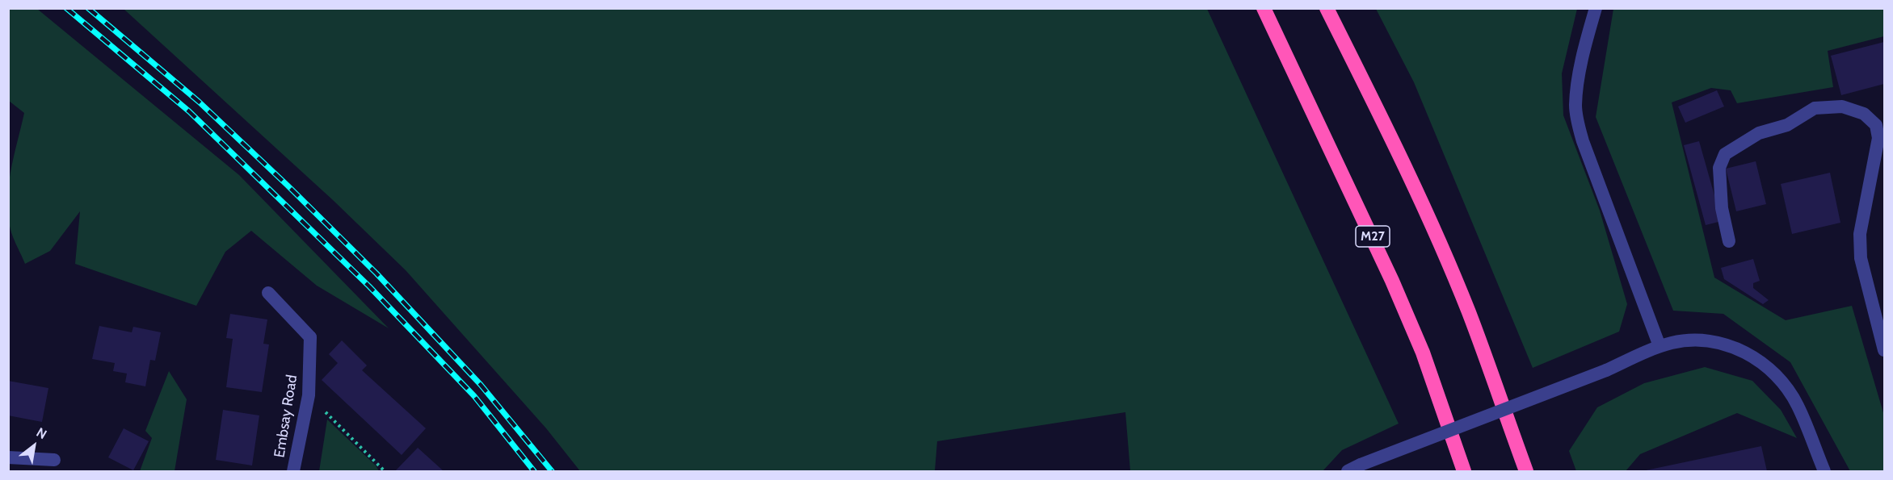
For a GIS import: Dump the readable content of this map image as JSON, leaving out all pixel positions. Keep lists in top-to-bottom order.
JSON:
{
  "streets": {
    "highway": ["M27"],
    "street": ["Embsay Road"]
  },
  "north": "top right"
}
